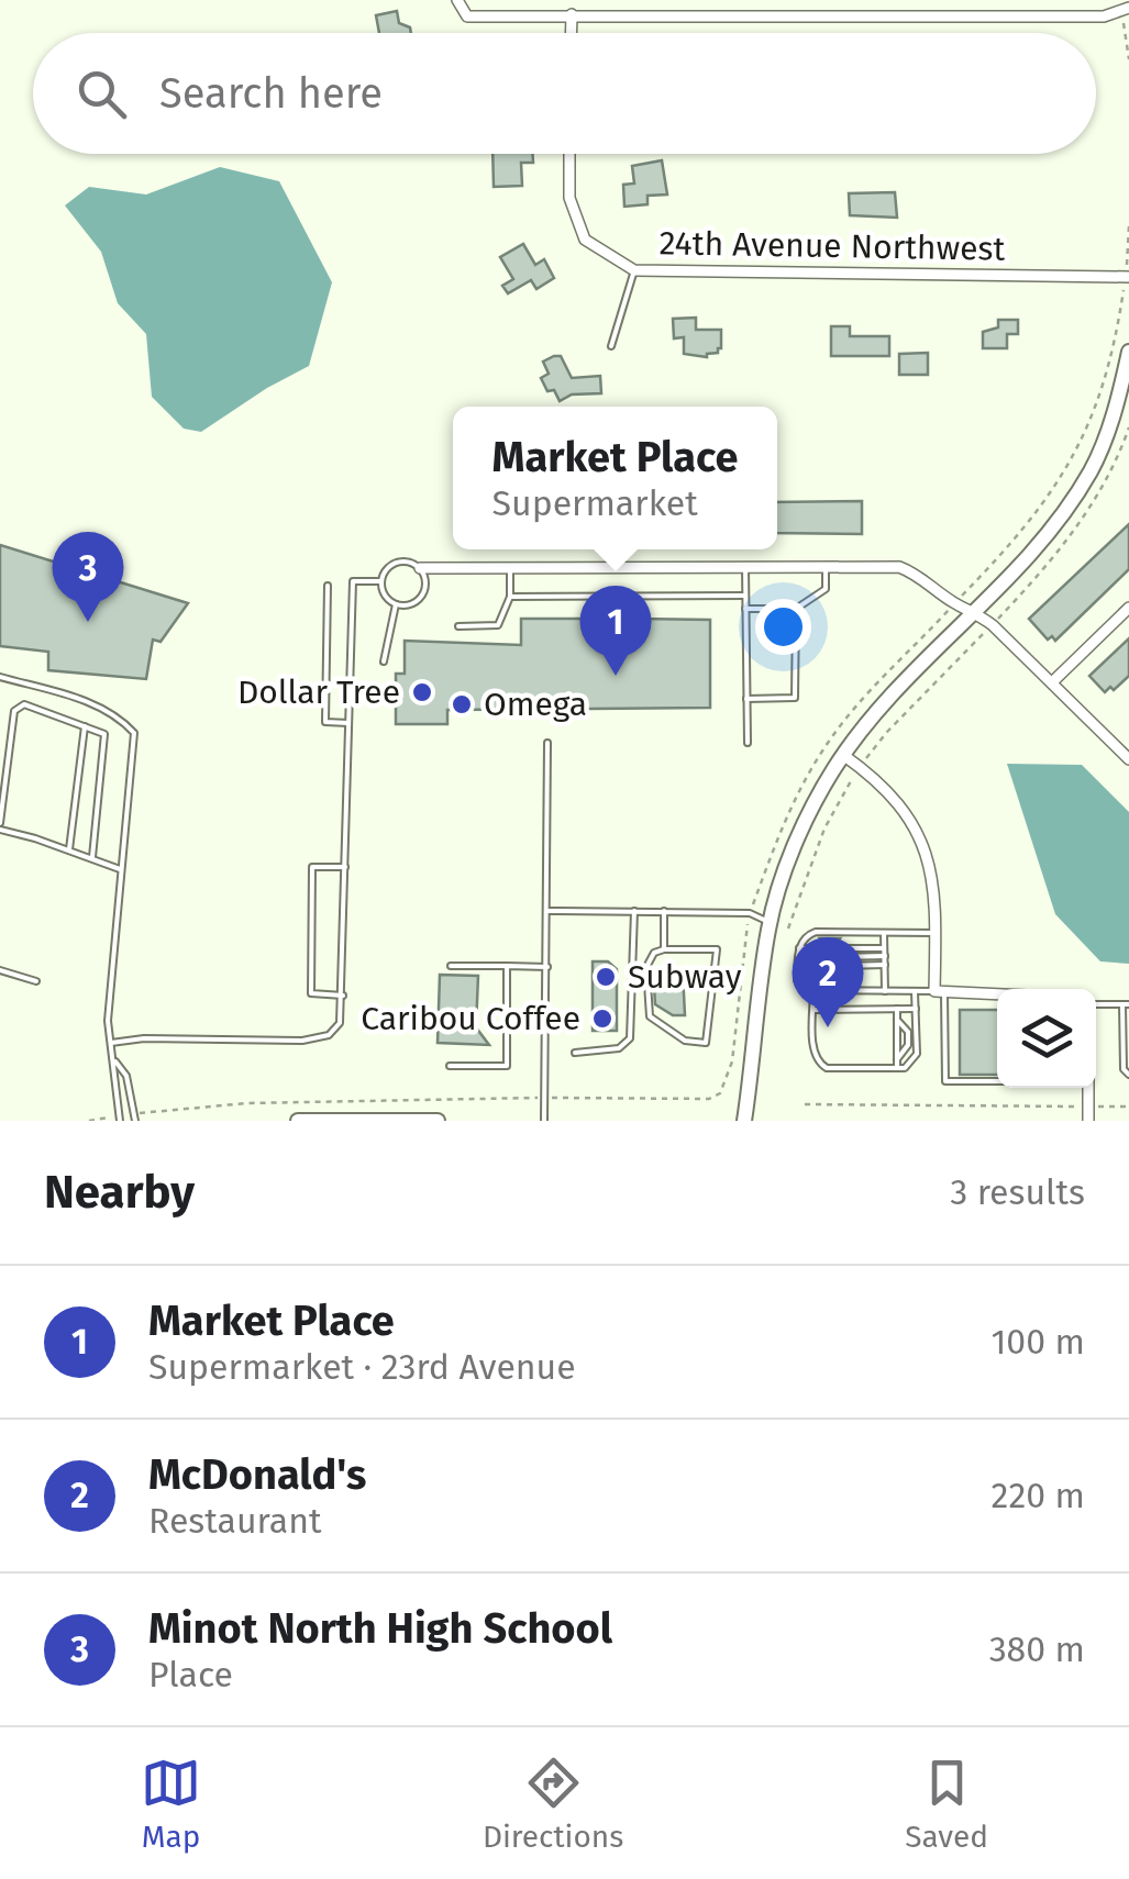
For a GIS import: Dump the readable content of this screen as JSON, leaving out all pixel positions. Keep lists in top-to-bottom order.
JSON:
{
  "streets": {
    "street": ["24th Avenue Northwest"]
  },
  "places": [
    "Dollar Tree",
    "Omega",
    "Subway",
    "Caribou Coffee"
  ],
  "page": {
    "search": "Search here",
    "popup": ["Market Place", "Supermarket"],
    "pins": ["3", "1", "2"],
    "heading": ["Nearby", "3 results"],
    "list": [
      {
        "mark": "1",
        "name": "Market Place",
        "note": "Supermarket · 23rd Avenue",
        "value": "100 m"
      },
      {
        "mark": "2",
        "name": "McDonald's",
        "note": "Restaurant",
        "value": "220 m"
      },
      {
        "mark": "3",
        "name": "Minot North High School",
        "note": "Place",
        "value": "380 m"
      }
    ],
    "nav": ["Map", "Directions", "Saved"]
  }
}
